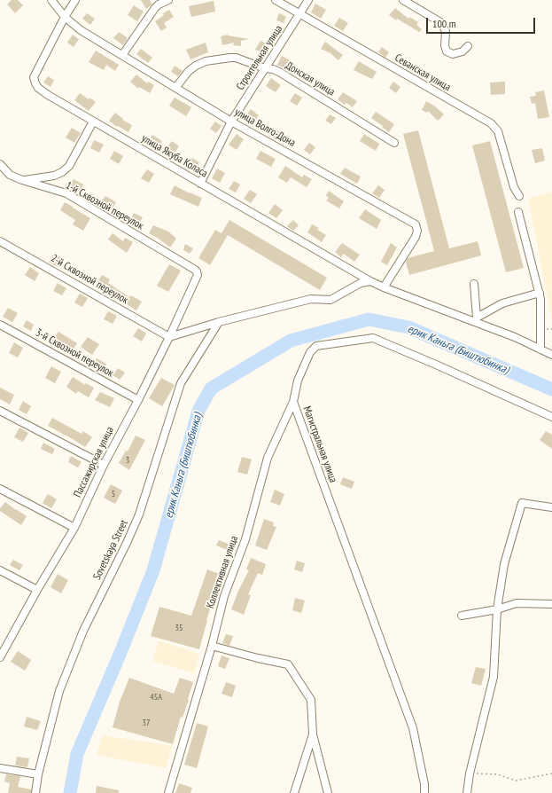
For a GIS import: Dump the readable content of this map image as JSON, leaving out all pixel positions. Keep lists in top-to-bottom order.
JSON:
{
  "streets": {
    "street": [
      "Строительная улица",
      "Севанская улица",
      "Донская улица",
      "улица Волго-Дона",
      "улица Якуба Коласа",
      "1-й Сквозной переулок",
      "2-й Сквозной переулок",
      "3-й Сквозной переулок",
      "Магистральная улица",
      "Пассажирская улица",
      "Sovetskaya Street",
      "Коллективная улица"
    ]
  },
  "crossings": [
    ["Строительная улица", "Севанская улица"],
    ["Строительная улица", "Донская улица"],
    ["Строительная улица", "улица Волго-Дона"],
    ["Строительная улица", "улица Якуба Коласа"],
    ["Донская улица", "улица Волго-Дона"],
    ["улица Волго-Дона", "улица Якуба Коласа"],
    ["1-й Сквозной переулок", "Пассажирская улица"],
    ["2-й Сквозной переулок", "Пассажирская улица"],
    ["3-й Сквозной переулок", "Пассажирская улица"],
    ["Магистральная улица", "Коллективная улица"]
  ],
  "water": ["ерик Каньга (Биштюбинка)"],
  "house_numbers": [
    "3",
    "5",
    "35",
    "45А",
    "37"
  ],
  "scale_bar": "100 m"
}
